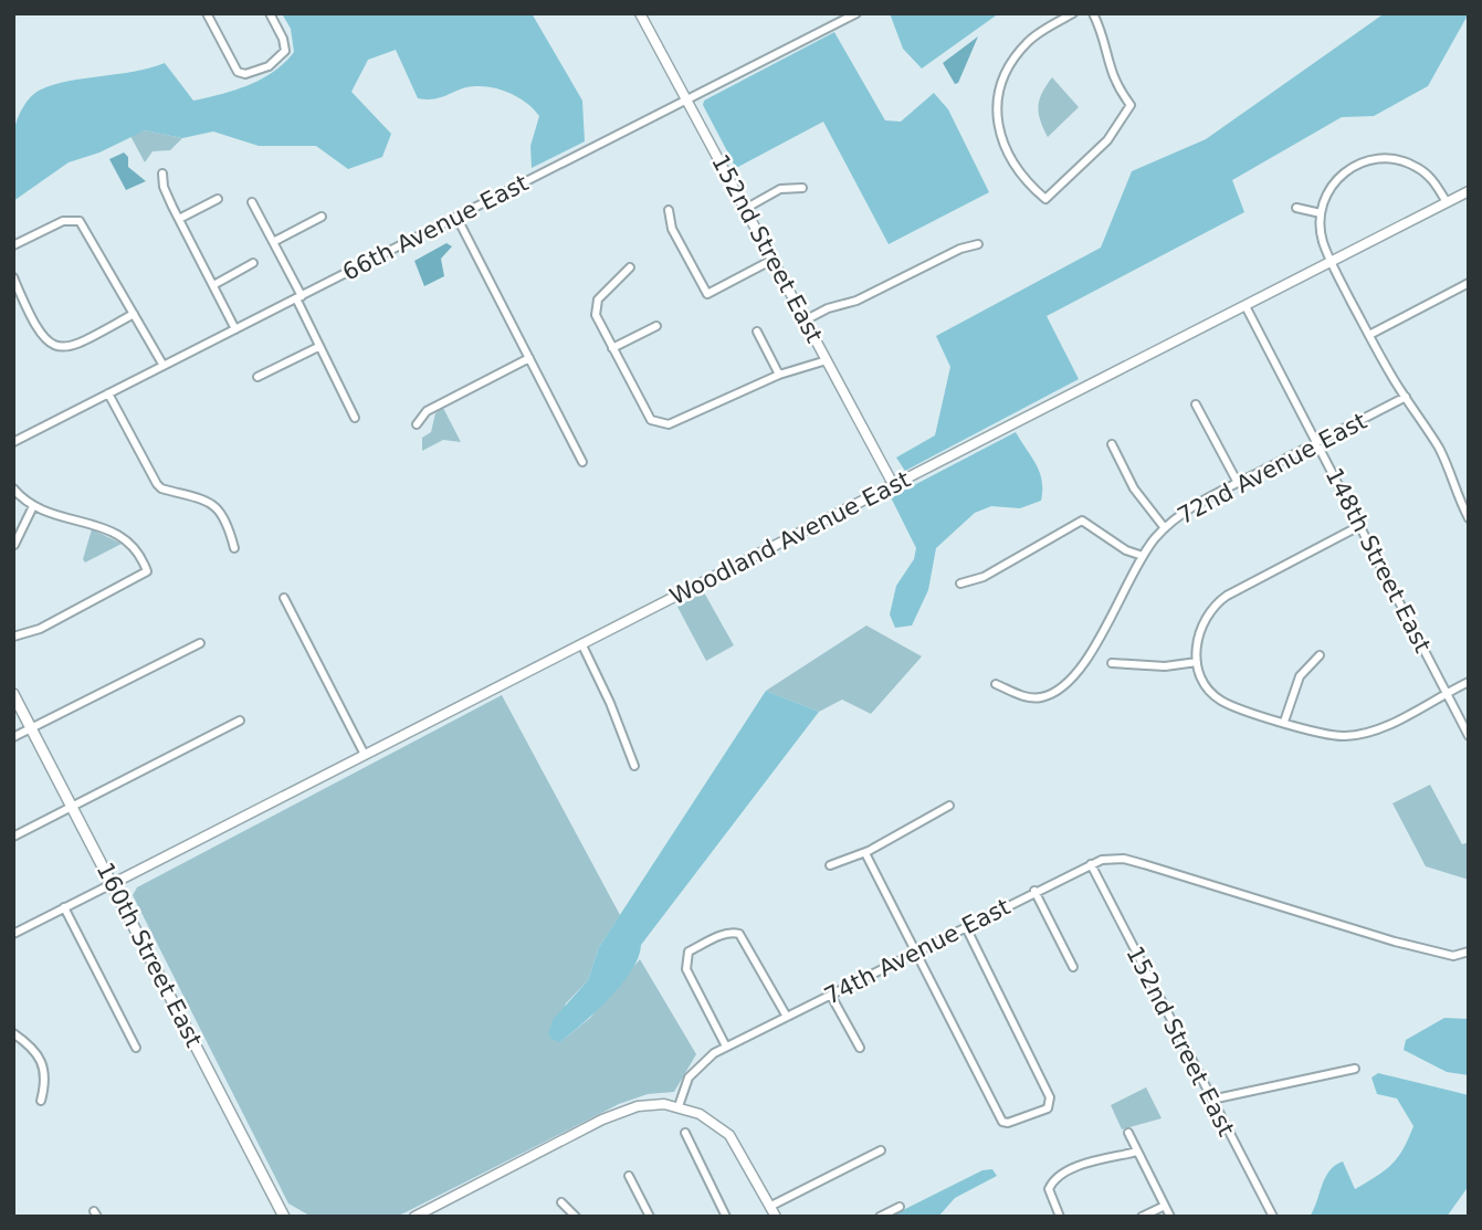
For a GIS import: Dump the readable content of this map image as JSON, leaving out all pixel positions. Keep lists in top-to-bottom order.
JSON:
{
  "streets": {
    "main road": ["160th Street East"],
    "street": [
      "66th Avenue East",
      "152nd Street East",
      "72nd Avenue East",
      "Woodland Avenue East",
      "148th Street East",
      "74th Avenue East"
    ]
  },
  "crossings": [
    ["66th Avenue East", "152nd Street East"],
    ["152nd Street East", "Woodland Avenue East"],
    ["152nd Street East", "74th Avenue East"],
    ["72nd Avenue East", "148th Street East"],
    ["Woodland Avenue East", "148th Street East"],
    ["Woodland Avenue East", "160th Street East"]
  ]
}
